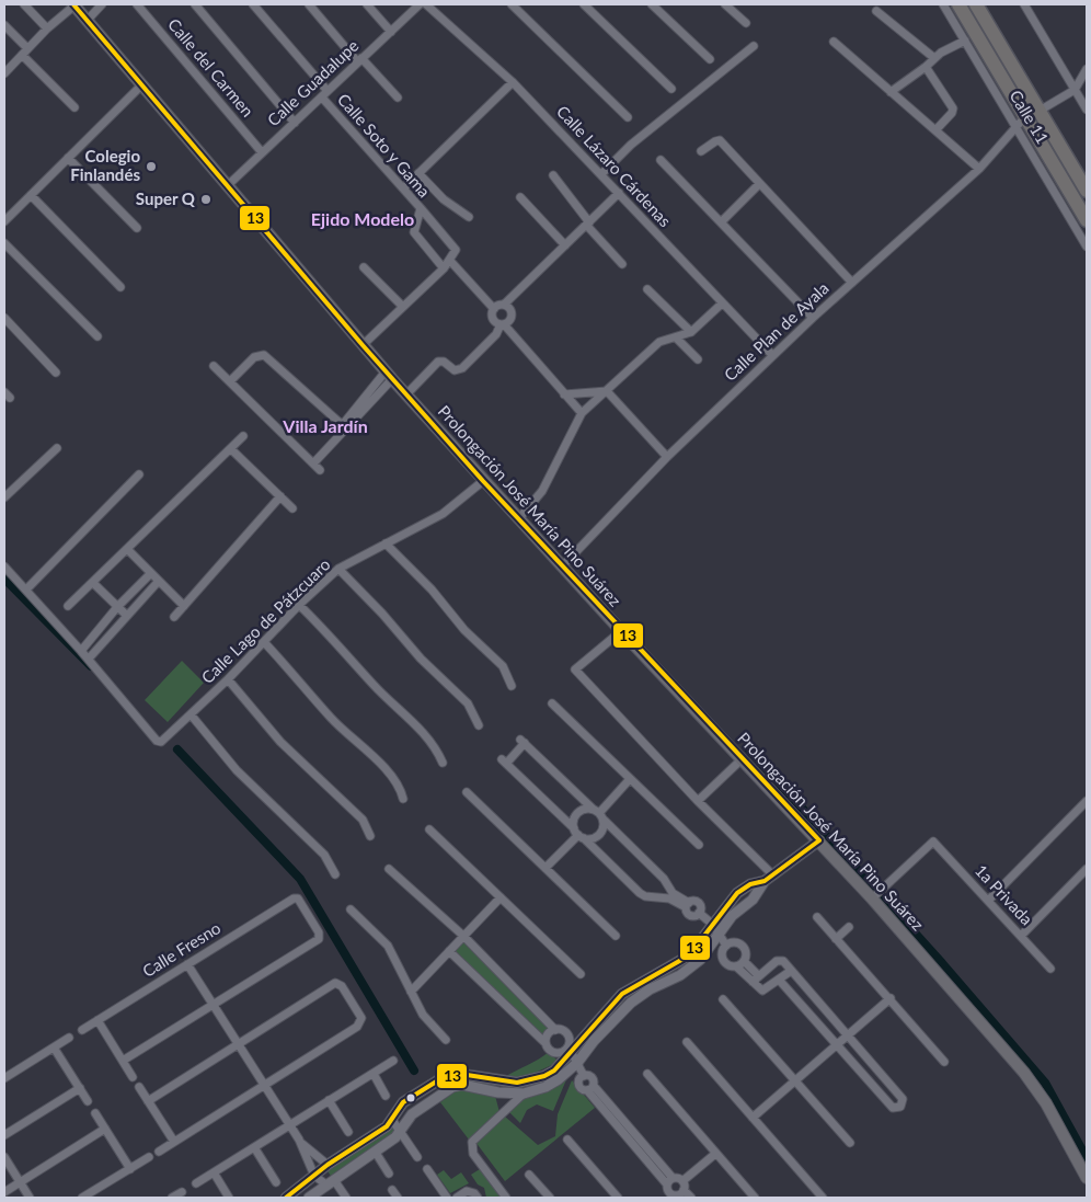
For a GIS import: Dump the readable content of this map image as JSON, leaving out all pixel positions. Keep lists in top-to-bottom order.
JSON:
{
  "streets": {
    "main road": ["Prolongación José María Pino Suárez"],
    "street": [
      "Calle del Carmen",
      "Calle Guadalupe",
      "Calle 11",
      "Calle Soto y Gama",
      "Calle Lázaro Cárdenas",
      "Calle Plan de Ayala",
      "Calle Lago de Pátzcuaro",
      "1a Privada",
      "Calle Fresno"
    ]
  },
  "crossings": [
    ["Calle del Carmen", "Calle Guadalupe"],
    ["Calle Guadalupe", "Calle Soto y Gama"],
    ["Calle Guadalupe", "Prolongación José María Pino Suárez"],
    ["Calle 11", "Calle Plan de Ayala"],
    ["Calle Lázaro Cárdenas", "Calle Plan de Ayala"],
    ["Calle Plan de Ayala", "Prolongación José María Pino Suárez"],
    ["Prolongación José María Pino Suárez", "Calle Lago de Pátzcuaro"],
    ["Prolongación José María Pino Suárez", "1a Privada"]
  ],
  "districts": ["Ejido Modelo", "Villa Jardín"],
  "places": ["Colegio Finlandés", "Super Q"],
  "lines": ["transit line 13"]
}
